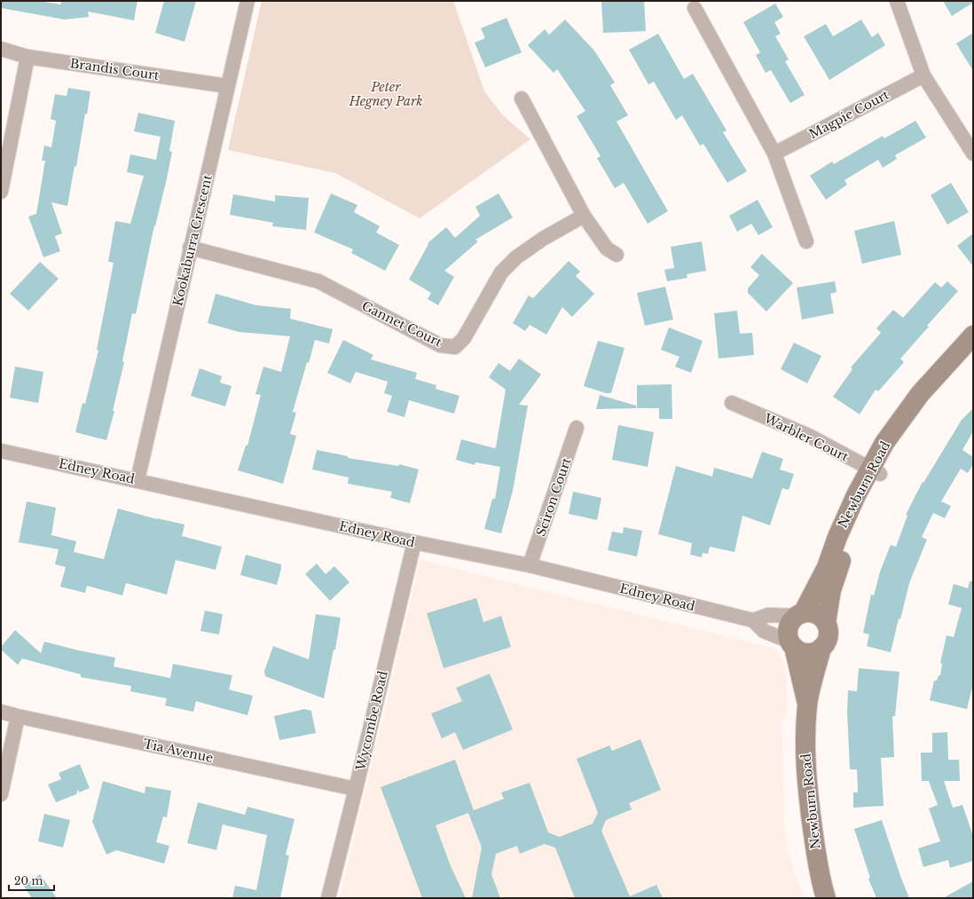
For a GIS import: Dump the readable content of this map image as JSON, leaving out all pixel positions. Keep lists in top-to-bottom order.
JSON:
{
  "streets": {
    "street": [
      "Brandis Court",
      "Magpie Court",
      "Kookaburra Crescent",
      "Gannet Court",
      "Warbler Court",
      "Edney Road",
      "Newburn Road",
      "Sciron Court",
      "Wycombe Road",
      "Tia Avenue"
    ]
  },
  "crossings": [
    ["Brandis Court", "Kookaburra Crescent"],
    ["Kookaburra Crescent", "Gannet Court"],
    ["Kookaburra Crescent", "Edney Road"],
    ["Warbler Court", "Newburn Road"],
    ["Edney Road", "Newburn Road"],
    ["Edney Road", "Sciron Court"],
    ["Edney Road", "Wycombe Road"],
    ["Wycombe Road", "Tia Avenue"]
  ],
  "parks": ["Peter Hegney Park"],
  "scale_bar": "20 m"
}
